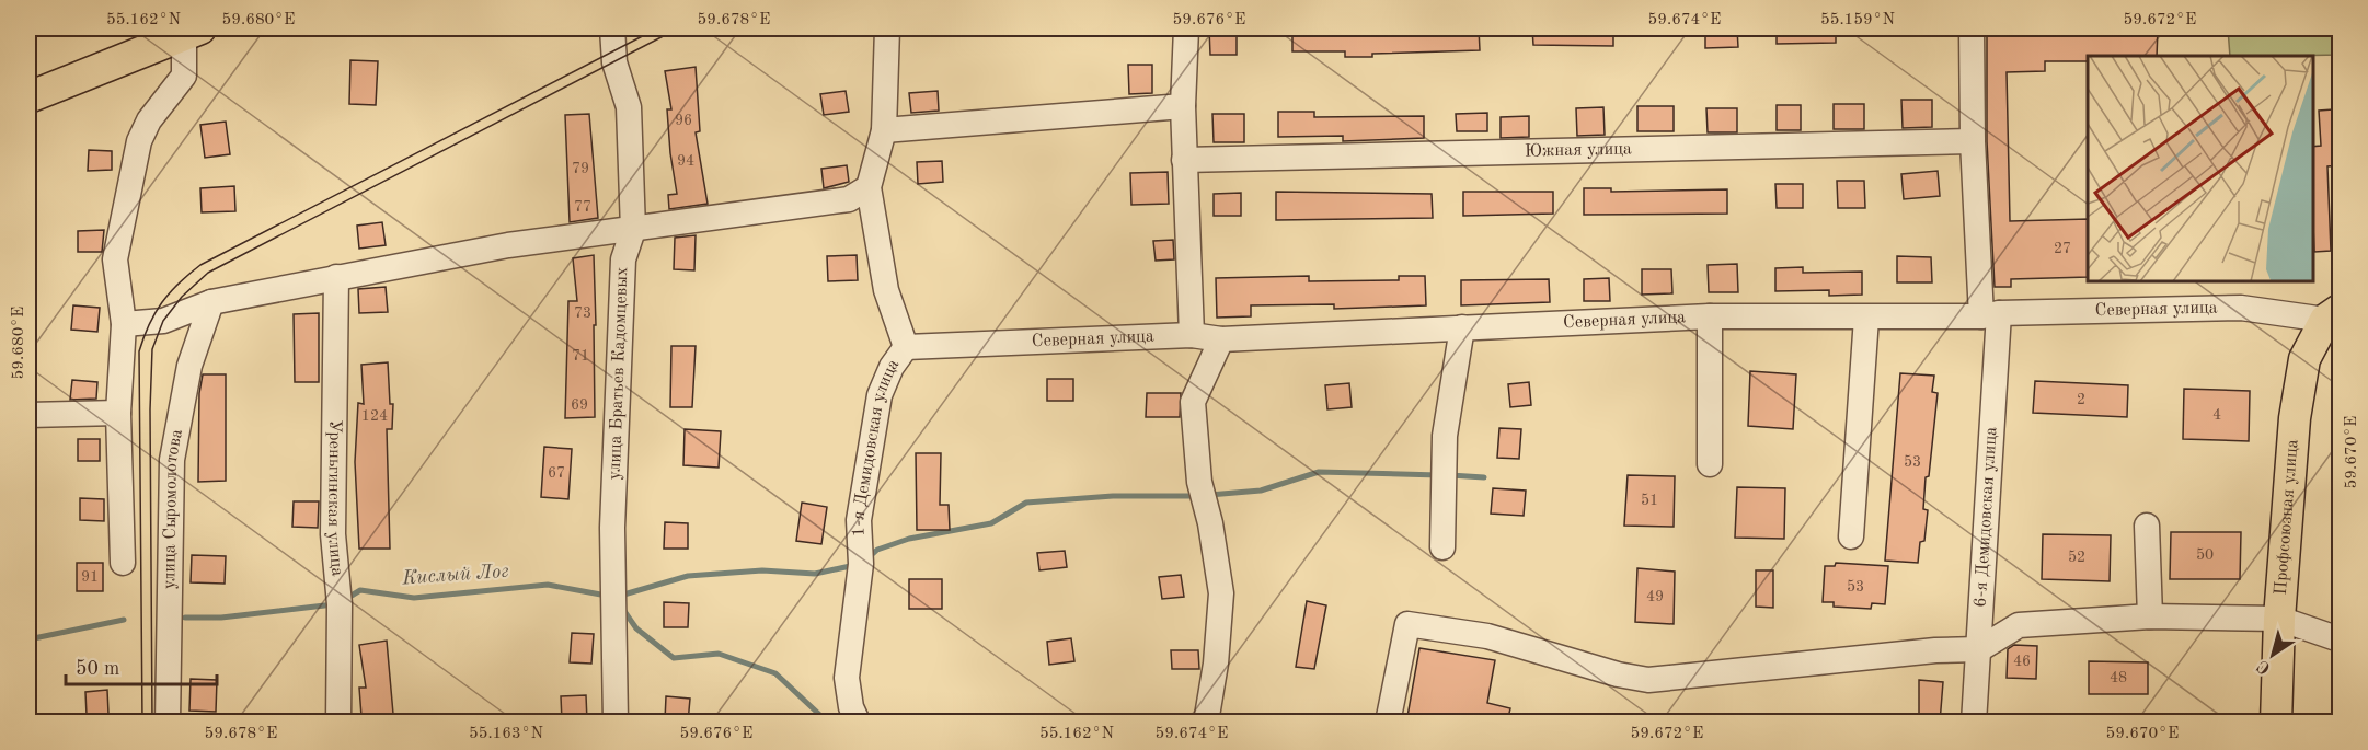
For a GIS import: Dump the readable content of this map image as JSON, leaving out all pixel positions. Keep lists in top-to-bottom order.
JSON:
{
  "streets": {
    "main road": ["Профсоюзная улица"],
    "street": [
      "Южная улица",
      "Северная улица",
      "улица Братьев Кадомцевых",
      "1-я Демидовская улица",
      "Уреньгинская улица",
      "улица Сыромолотова",
      "6-я Демидовская улица"
    ]
  },
  "crossings": [
    ["Южная улица", "6-я Демидовская улица"],
    ["Северная улица", "1-я Демидовская улица"],
    ["Северная улица", "6-я Демидовская улица"],
    ["Северная улица", "Профсоюзная улица"]
  ],
  "water": ["Кислый Лог"],
  "house_numbers": [
    "96",
    "94",
    "79",
    "77",
    "27",
    "73",
    "71",
    "2",
    "69",
    "4",
    "124",
    "53",
    "67",
    "51",
    "50",
    "52",
    "91",
    "53",
    "49",
    "46",
    "48"
  ],
  "scale_bar": "50 m",
  "north": "bottom left",
  "coordinates": [
    "55.162°N",
    "59.680°E",
    "59.678°E",
    "59.676°E",
    "59.674°E",
    "55.159°N",
    "59.672°E",
    "59.670°E",
    "55.163°N"
  ]
}
